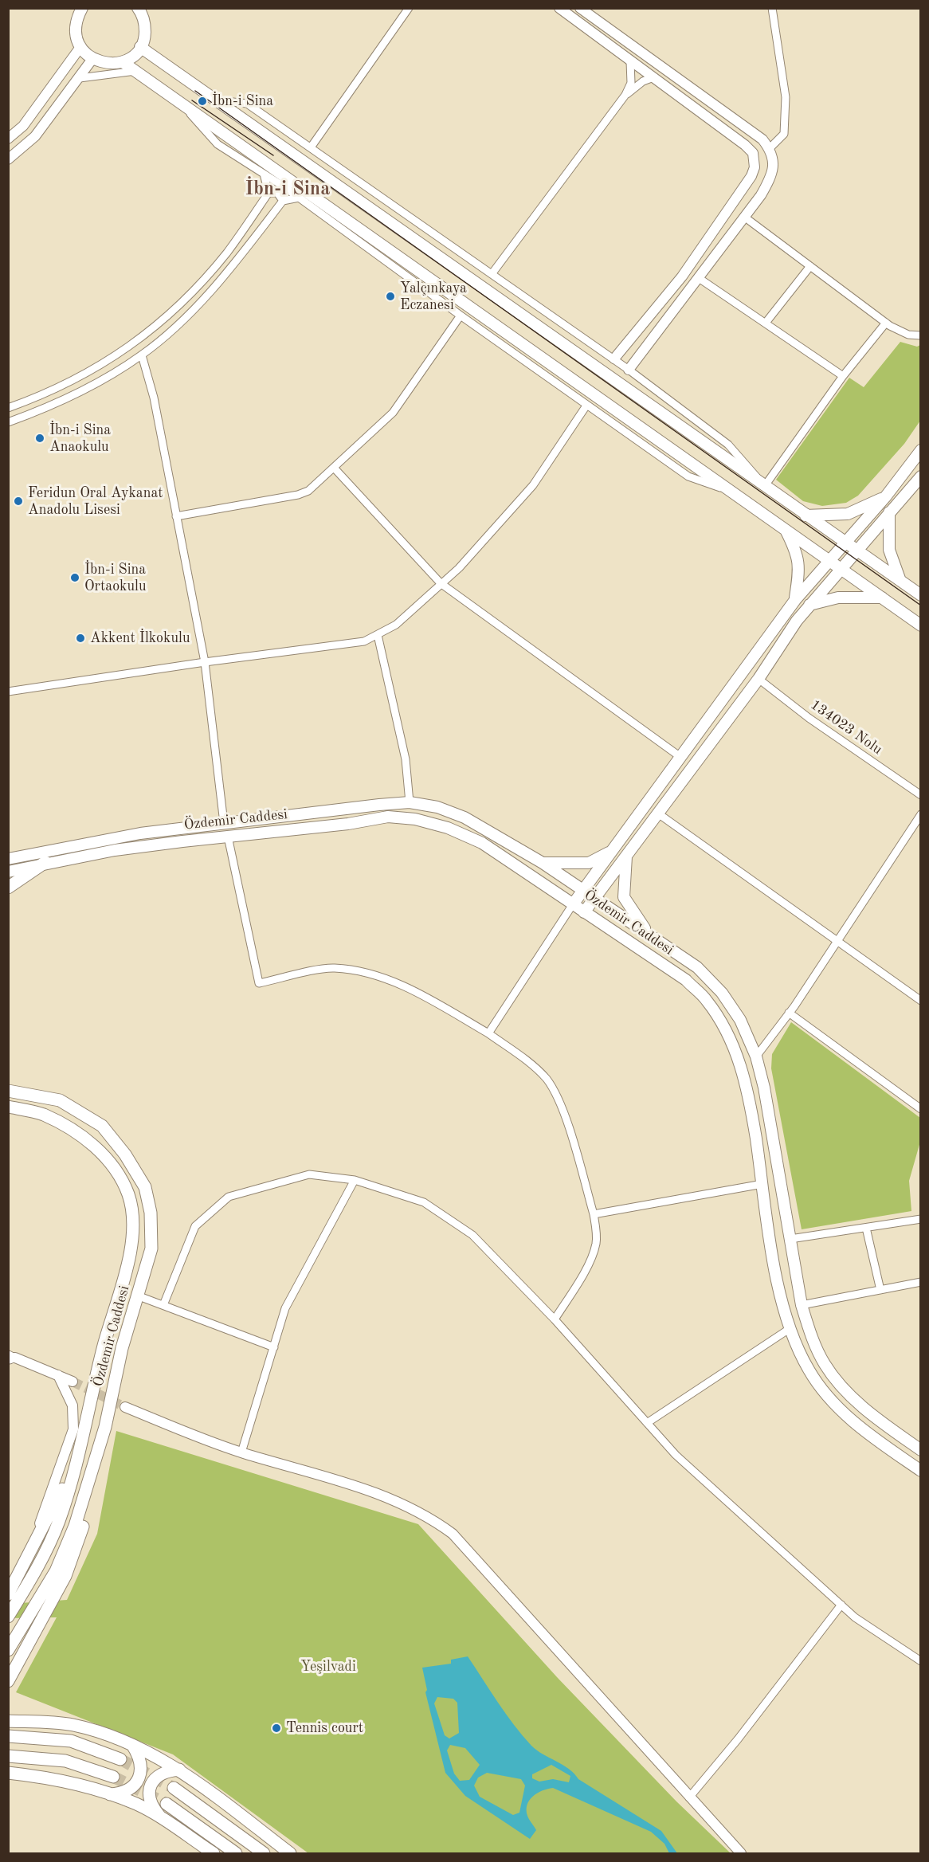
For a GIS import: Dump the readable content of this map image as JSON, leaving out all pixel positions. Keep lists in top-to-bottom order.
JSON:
{
  "streets": {
    "main road": ["Özdemir Caddesi"],
    "street": ["134023 Nolu"]
  },
  "districts": ["İbn-i Sina"],
  "parks": ["Yeşilvadi"],
  "places": [
    "İbn-i Sina",
    "Yalçınkaya Eczanesi",
    "İbn-i Sina Anaokulu",
    "Feridun Oral Aykanat Anadolu Lisesi",
    "İbn-i Sina Ortaokulu",
    "Akkent İlkokulu",
    "Tennis court"
  ]
}
